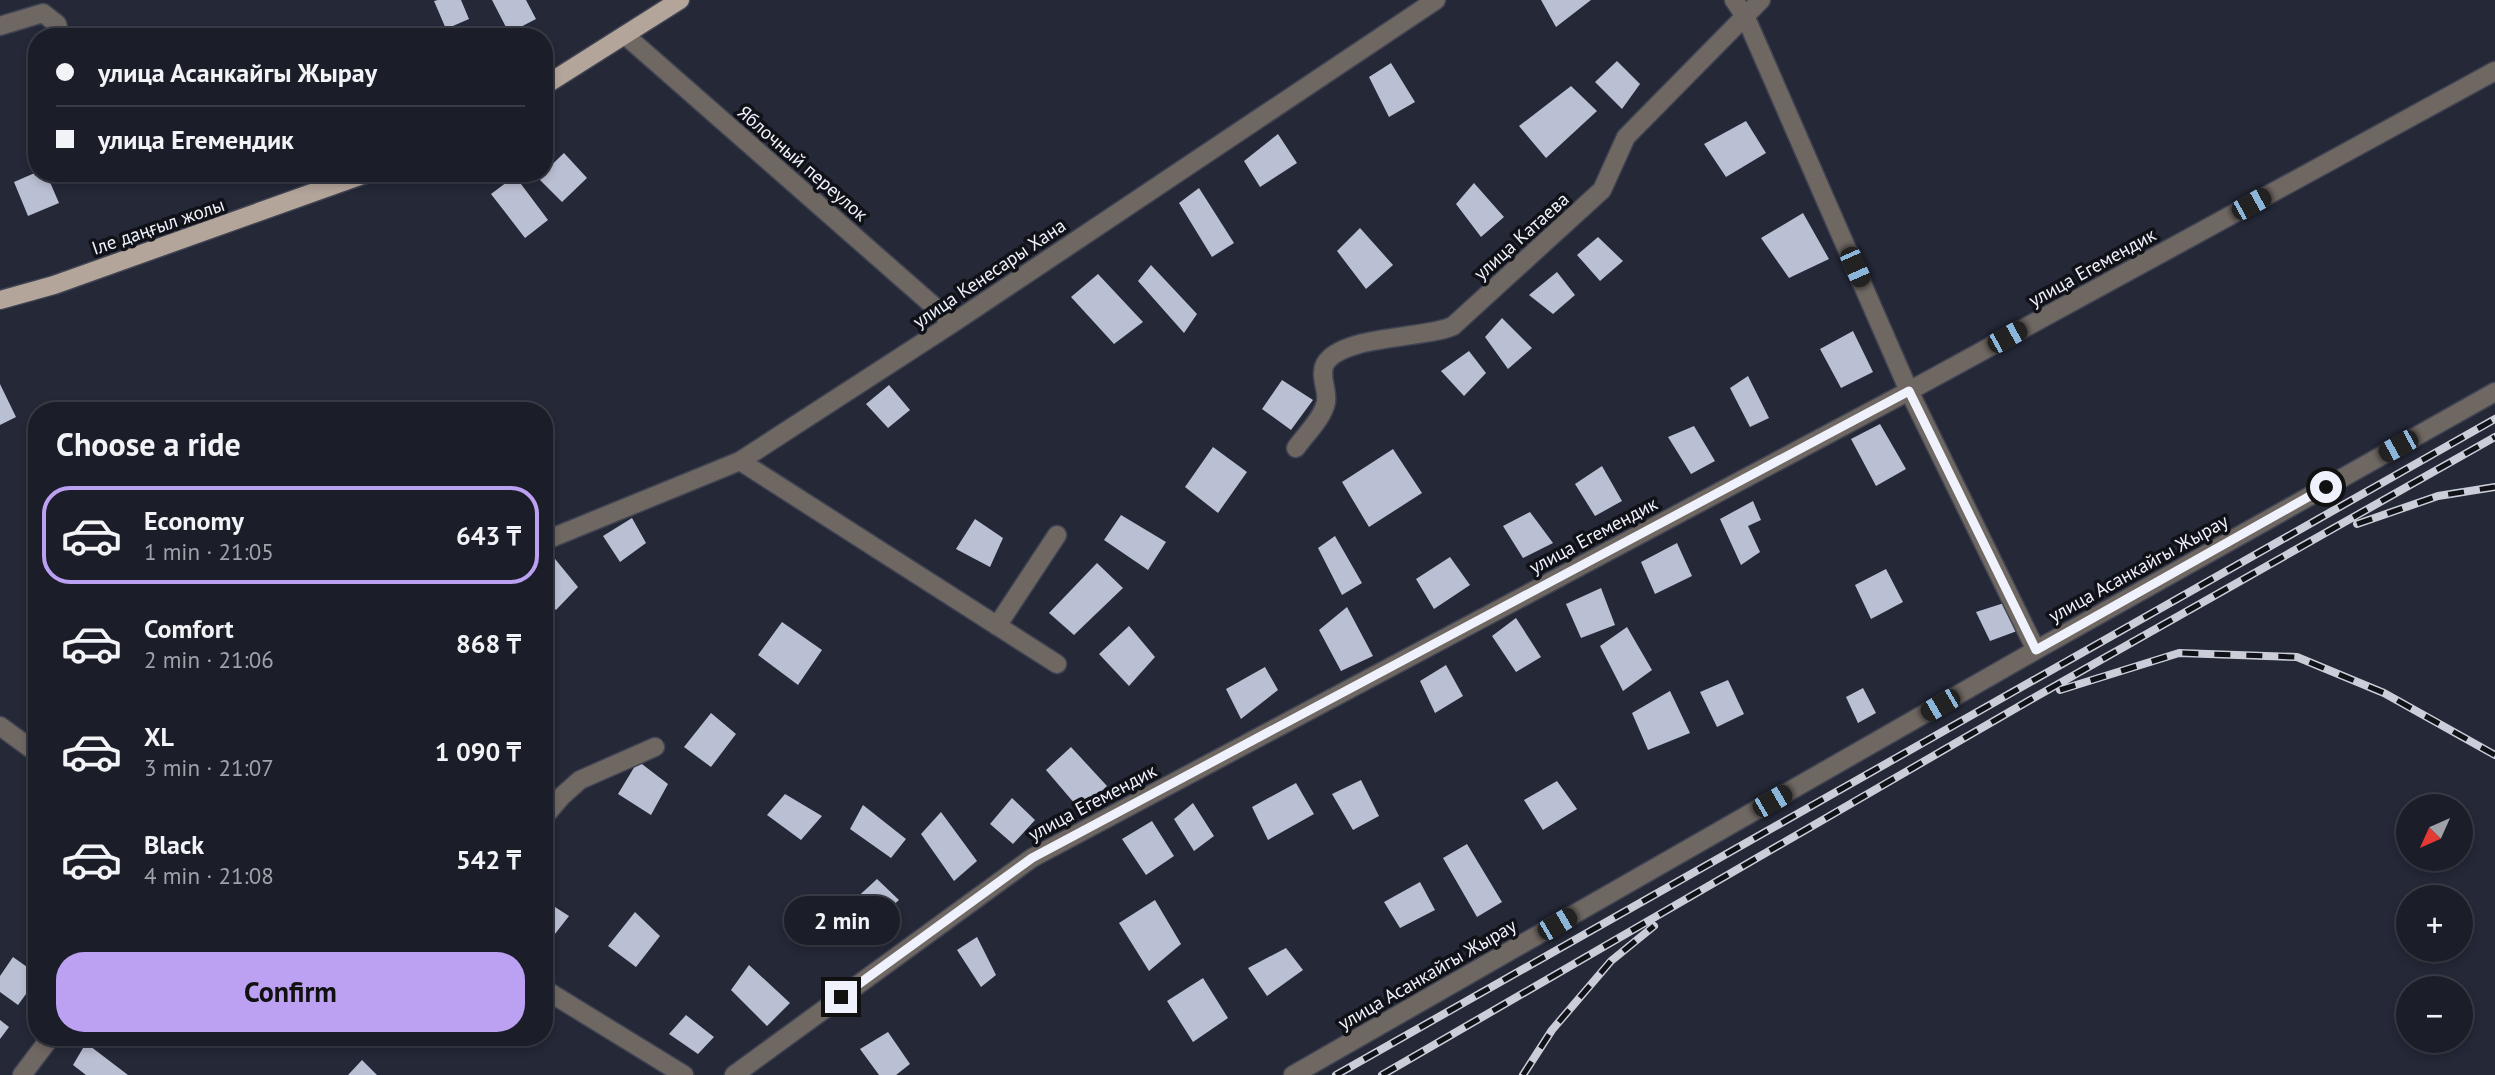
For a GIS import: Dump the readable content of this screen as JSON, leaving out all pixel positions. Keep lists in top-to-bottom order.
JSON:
{
  "streets": {
    "main road": ["Іле даңғыл жолы"],
    "street": [
      "Яблочный переулок",
      "улица Катаева",
      "улица Егемендик",
      "улица Кенесары Хана",
      "улица Асанкайгы Жырау"
    ]
  },
  "crossings": [
    ["Яблочный переулок", "улица Кенесары Хана"]
  ],
  "north": "bottom left",
  "page": {
    "banner": ["улица Асанкайгы Жырау", "улица Егемендик"],
    "heading": "Choose a ride",
    "list": [
      {
        "name": "Economy",
        "note": "1 min · 21:05",
        "value": "643 ₸"
      },
      {
        "name": "Comfort",
        "note": "2 min · 21:06",
        "value": "868 ₸"
      },
      {
        "name": "XL",
        "note": "3 min · 21:07",
        "value": "1 090 ₸"
      },
      {
        "name": "Black",
        "note": "4 min · 21:08",
        "value": "542 ₸"
      }
    ],
    "map_buttons": ["+", "−"],
    "bubble": "2 min",
    "buttons": "Confirm"
  }
}
